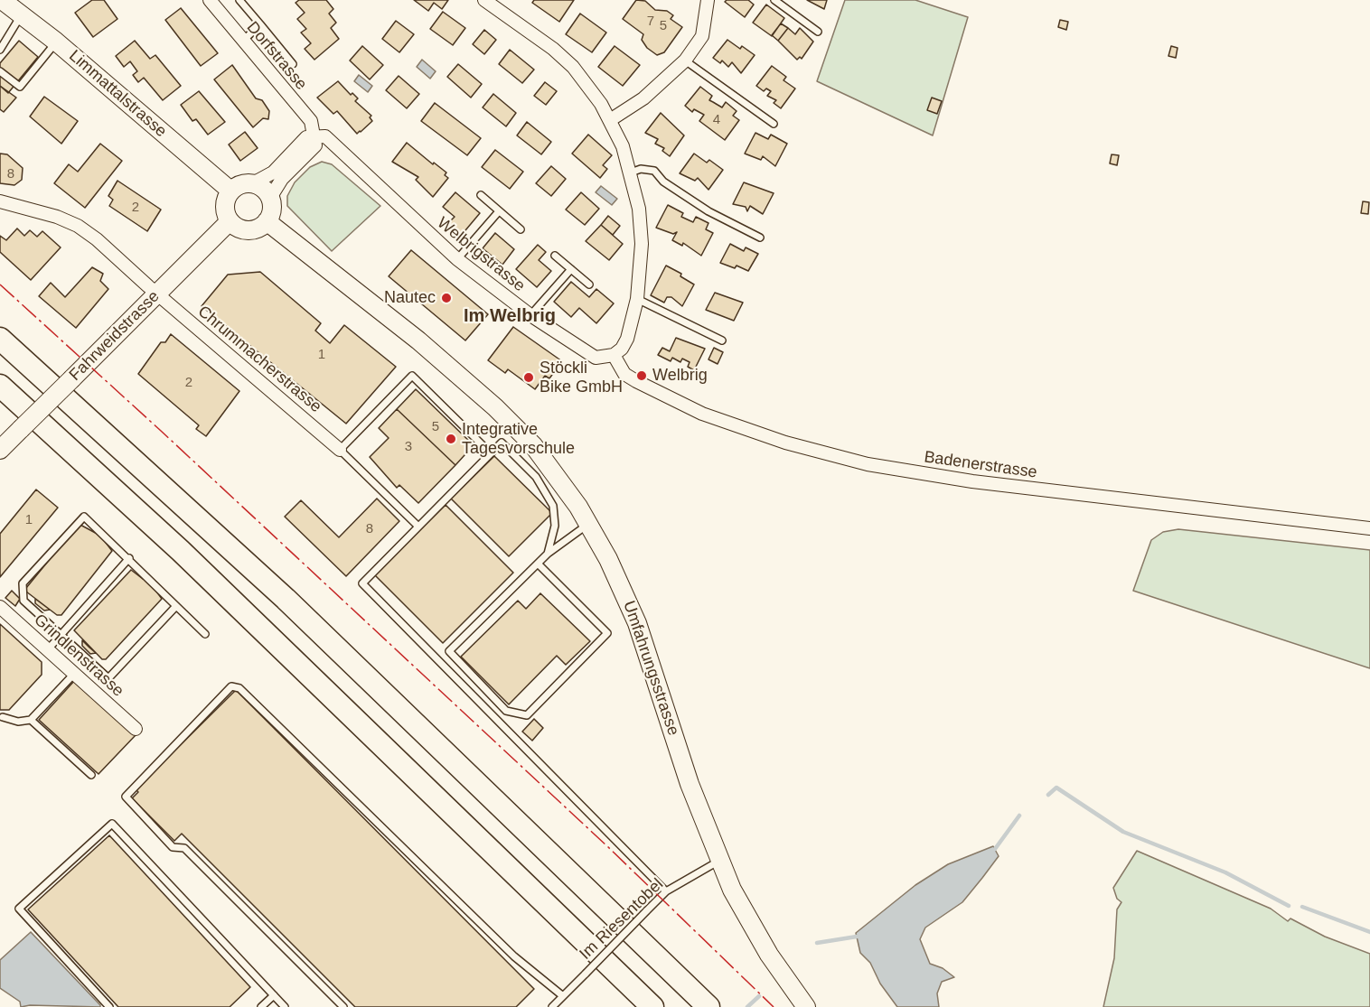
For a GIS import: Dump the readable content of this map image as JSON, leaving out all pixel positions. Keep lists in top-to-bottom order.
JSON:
{
  "streets": {
    "main road": ["Limmattalstrasse", "Fahrweidstrasse", "Umfahrungsstrasse"],
    "street": [
      "Dorfstrasse",
      "Welbrigstrasse",
      "Chrummacherstrasse",
      "Badenerstrasse",
      "Grindlenstrasse"
    ],
    "lane": ["Im Riesentobel"]
  },
  "crossings": [
    ["Dorfstrasse", "Welbrigstrasse"],
    ["Limmattalstrasse", "Fahrweidstrasse"],
    ["Limmattalstrasse", "Umfahrungsstrasse"],
    ["Welbrigstrasse", "Badenerstrasse"],
    ["Fahrweidstrasse", "Chrummacherstrasse"],
    ["Fahrweidstrasse", "Umfahrungsstrasse"],
    ["Umfahrungsstrasse", "Im Riesentobel"]
  ],
  "districts": ["Im Welbrig"],
  "places": [
    "Nautec",
    "Welbrig",
    "Stöckli Bike GmbH",
    "Integrative Tagesvorschule"
  ],
  "house_numbers": [
    "7",
    "5",
    "4",
    "8",
    "2",
    "1",
    "2",
    "5",
    "3",
    "1",
    "8"
  ]
}
